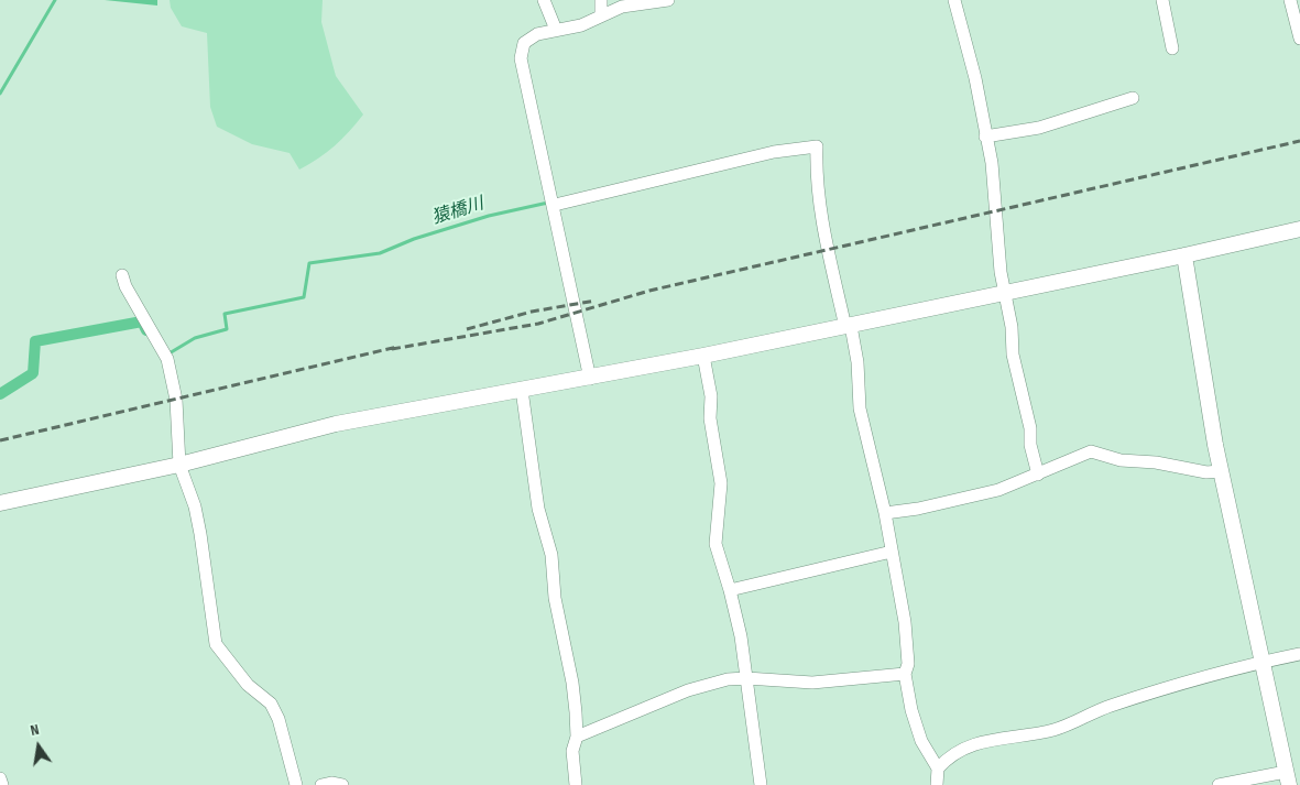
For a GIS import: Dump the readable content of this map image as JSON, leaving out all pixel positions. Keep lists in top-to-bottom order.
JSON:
{
  "water": ["猿橋川"],
  "north": "top"
}
